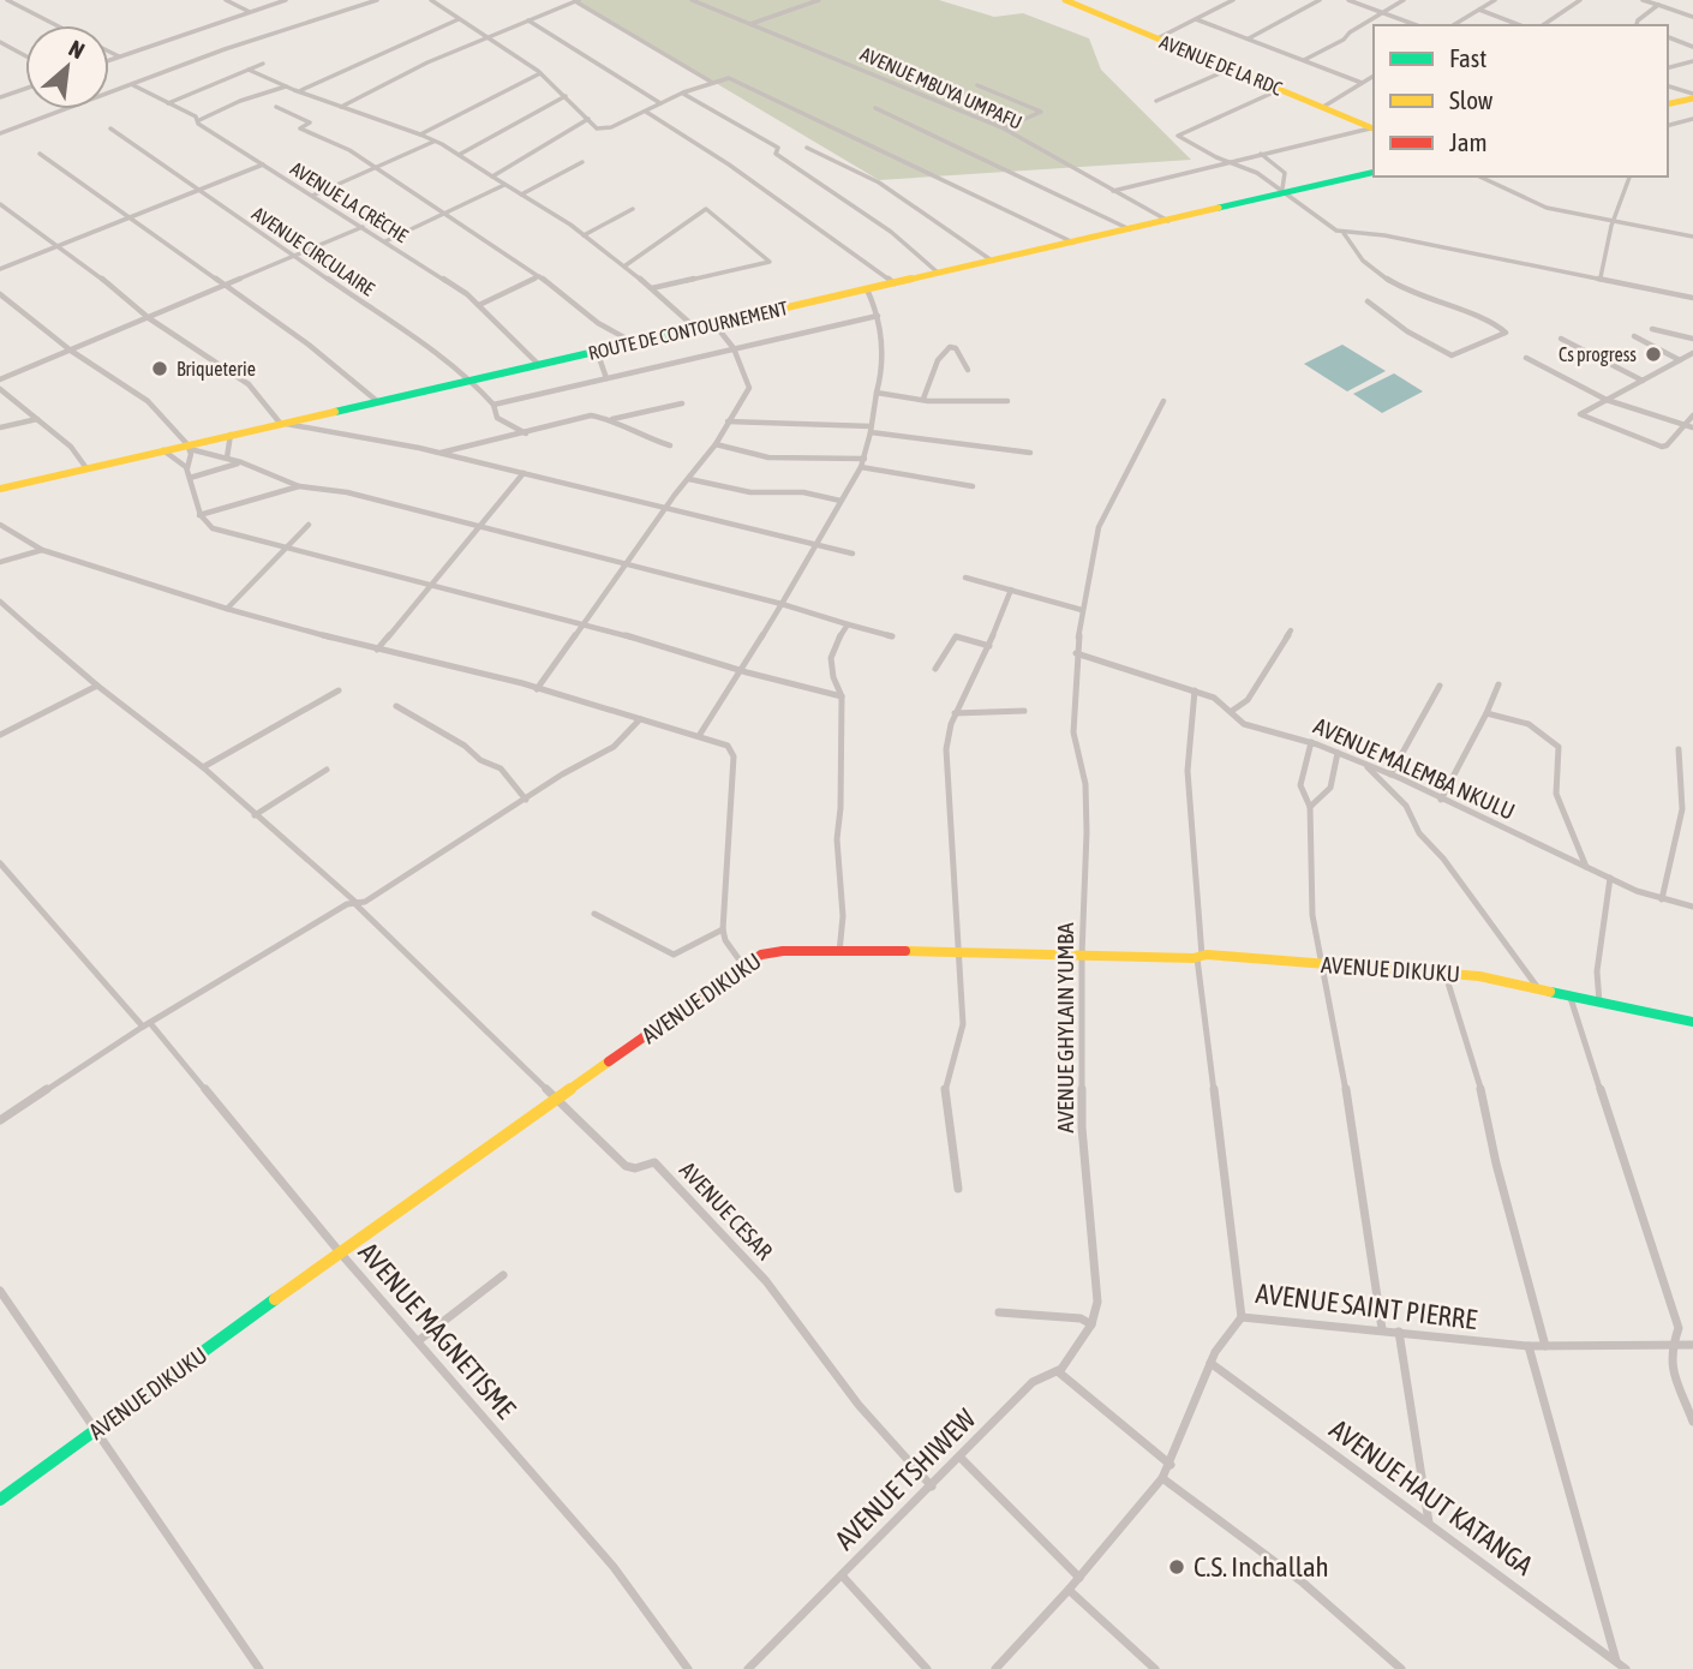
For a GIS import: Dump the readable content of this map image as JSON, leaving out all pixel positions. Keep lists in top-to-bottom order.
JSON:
{
  "streets": {
    "street": [
      "AVENUE DE LA RDC",
      "AVENUE MBUYA UMPAFU",
      "AVENUE LA CRÈCHE",
      "AVENUE CIRCULAIRE",
      "ROUTE DE CONTOURNEMENT",
      "AVENUE MALEMBA NKULU",
      "AVENUE DIKUKU",
      "AVENUE GHYLAIN YUMBA",
      "AVENUE CESAR",
      "AVENUE SAINT PIERRE",
      "AVENUE MAGNETISME",
      "AVENUE TSHIWEW",
      "AVENUE HAUT KATANGA"
    ]
  },
  "crossings": [
    ["AVENUE MBUYA UMPAFU", "ROUTE DE CONTOURNEMENT"],
    ["AVENUE LA CRÈCHE", "ROUTE DE CONTOURNEMENT"],
    ["AVENUE CIRCULAIRE", "ROUTE DE CONTOURNEMENT"],
    ["AVENUE MALEMBA NKULU", "AVENUE GHYLAIN YUMBA"],
    ["AVENUE MALEMBA NKULU", "AVENUE SAINT PIERRE"],
    ["AVENUE DIKUKU", "AVENUE GHYLAIN YUMBA"],
    ["AVENUE DIKUKU", "AVENUE CESAR"],
    ["AVENUE DIKUKU", "AVENUE SAINT PIERRE"],
    ["AVENUE DIKUKU", "AVENUE MAGNETISME"],
    ["AVENUE GHYLAIN YUMBA", "AVENUE TSHIWEW"],
    ["AVENUE CESAR", "AVENUE TSHIWEW"]
  ],
  "places": ["Cs progress", "Briqueterie", "C.S. Inchallah"],
  "legend": ["Fast", "Slow", "Jam"],
  "north": "top right"
}
